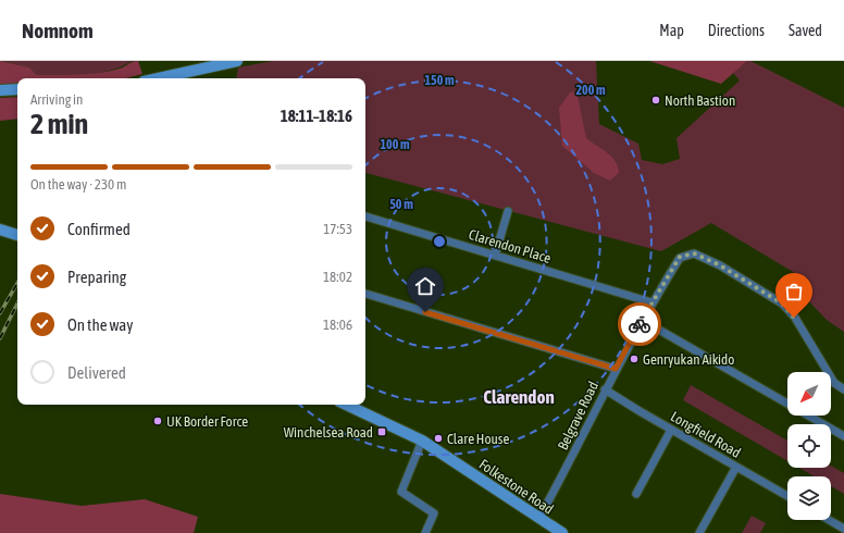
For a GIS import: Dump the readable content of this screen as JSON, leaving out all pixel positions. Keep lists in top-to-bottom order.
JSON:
{
  "streets": {
    "main road": ["Folkestone Road"],
    "street": ["Clarendon Place", "Belgrave Road", "Longfield Road"]
  },
  "crossings": [
    ["Clarendon Place", "Belgrave Road"],
    ["Belgrave Road", "Longfield Road"],
    ["Belgrave Road", "Folkestone Road"]
  ],
  "districts": ["Clarendon"],
  "places": {
    "other": [
      "North Bastion",
      "Genryukan Aikido",
      "UK Border Force",
      "Clare House"
    ],
    "transit": ["Winchelsea Road"]
  },
  "north": "bottom left",
  "page": {
    "header": "Nomnom",
    "nav": ["Map", "Directions", "Saved"],
    "heading": ["2 min", "Arriving in", "18:11–18:16"],
    "bar": "On the way · 230 m",
    "list": [
      ["Confirmed", "17:53"],
      ["Preparing", "18:02"],
      ["On the way", "18:06"],
      "Delivered"
    ]
  },
  "rings": [
    "150 m",
    "200 m",
    "100 m",
    "50 m"
  ]
}
